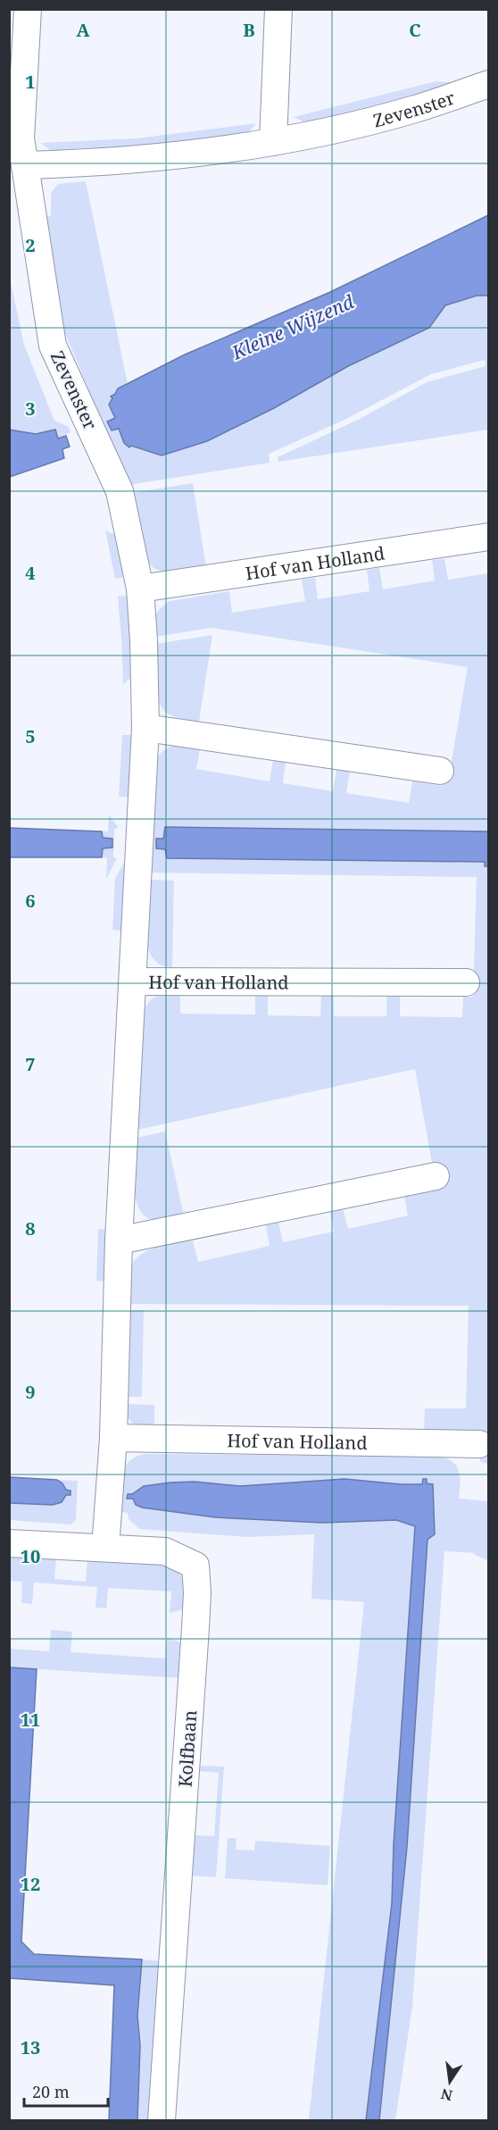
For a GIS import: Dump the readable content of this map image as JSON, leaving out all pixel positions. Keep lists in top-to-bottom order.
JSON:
{
  "streets": {
    "street": ["Zevenster", "Hof van Holland", "Kolfbaan"]
  },
  "crossings": [
    ["Zevenster", "Hof van Holland"],
    ["Hof van Holland", "Kolfbaan"]
  ],
  "water": ["Kleine Wijzend"],
  "scale_bar": "20 m",
  "north": "bottom",
  "grid": {
    "columns": ["A", "B", "C"],
    "rows": [
      "1",
      "2",
      "3",
      "4",
      "5",
      "6",
      "7",
      "8",
      "9",
      "10",
      "11",
      "12",
      "13"
    ]
  }
}
